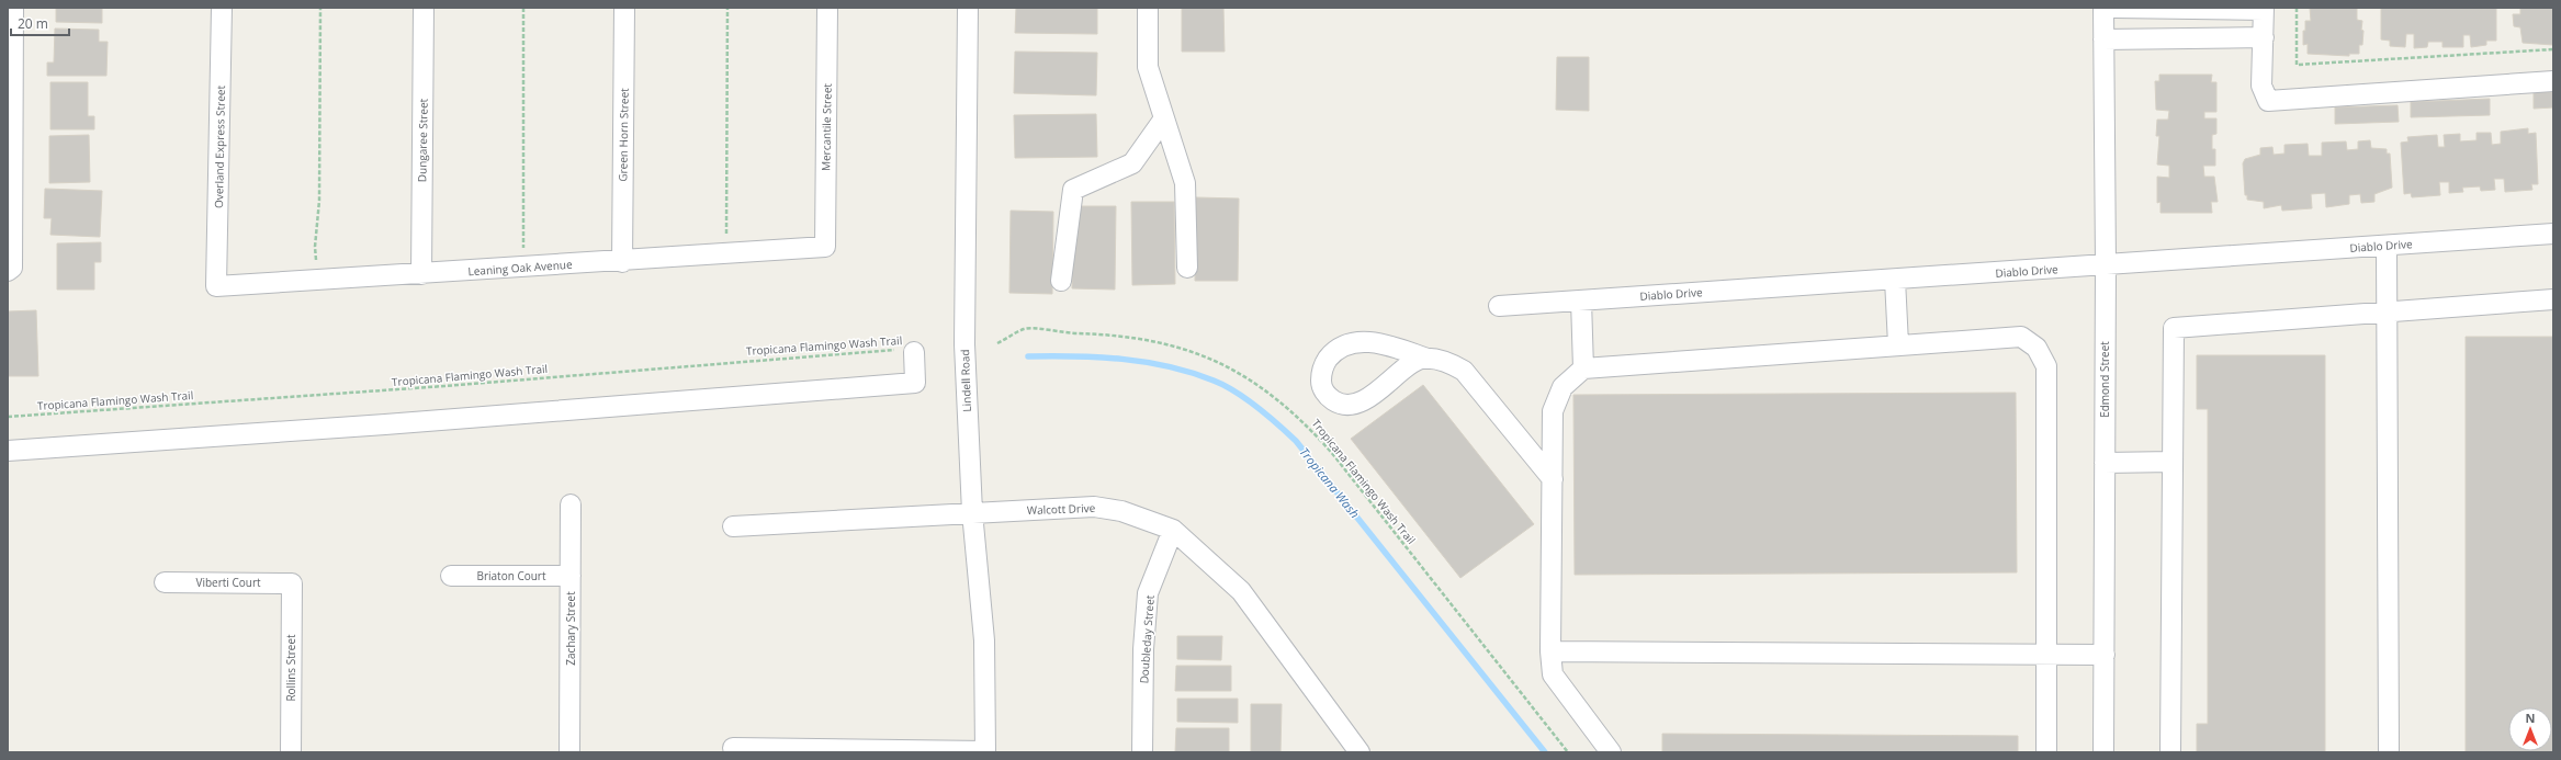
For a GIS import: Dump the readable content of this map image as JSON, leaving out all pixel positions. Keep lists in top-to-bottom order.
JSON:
{
  "streets": {
    "street": [
      "Mercantile Street",
      "Green Horn Street",
      "Dungaree Street",
      "Overland Express Street",
      "Diablo Drive",
      "Leaning Oak Avenue",
      "Edmond Street",
      "Lindell Road",
      "Walcott Drive",
      "Briaton Court",
      "Viberti Court",
      "Zachary Street",
      "Doubleday Street",
      "Rollins Street"
    ],
    "path": ["Tropicana Flamingo Wash Trail"]
  },
  "crossings": [
    ["Mercantile Street", "Leaning Oak Avenue"],
    ["Green Horn Street", "Leaning Oak Avenue"],
    ["Dungaree Street", "Leaning Oak Avenue"],
    ["Overland Express Street", "Leaning Oak Avenue"],
    ["Diablo Drive", "Edmond Street"],
    ["Lindell Road", "Walcott Drive"],
    ["Walcott Drive", "Doubleday Street"],
    ["Briaton Court", "Zachary Street"],
    ["Viberti Court", "Rollins Street"]
  ],
  "water": ["Tropicana Wash"],
  "scale_bar": "20 m",
  "north": "top"
}
